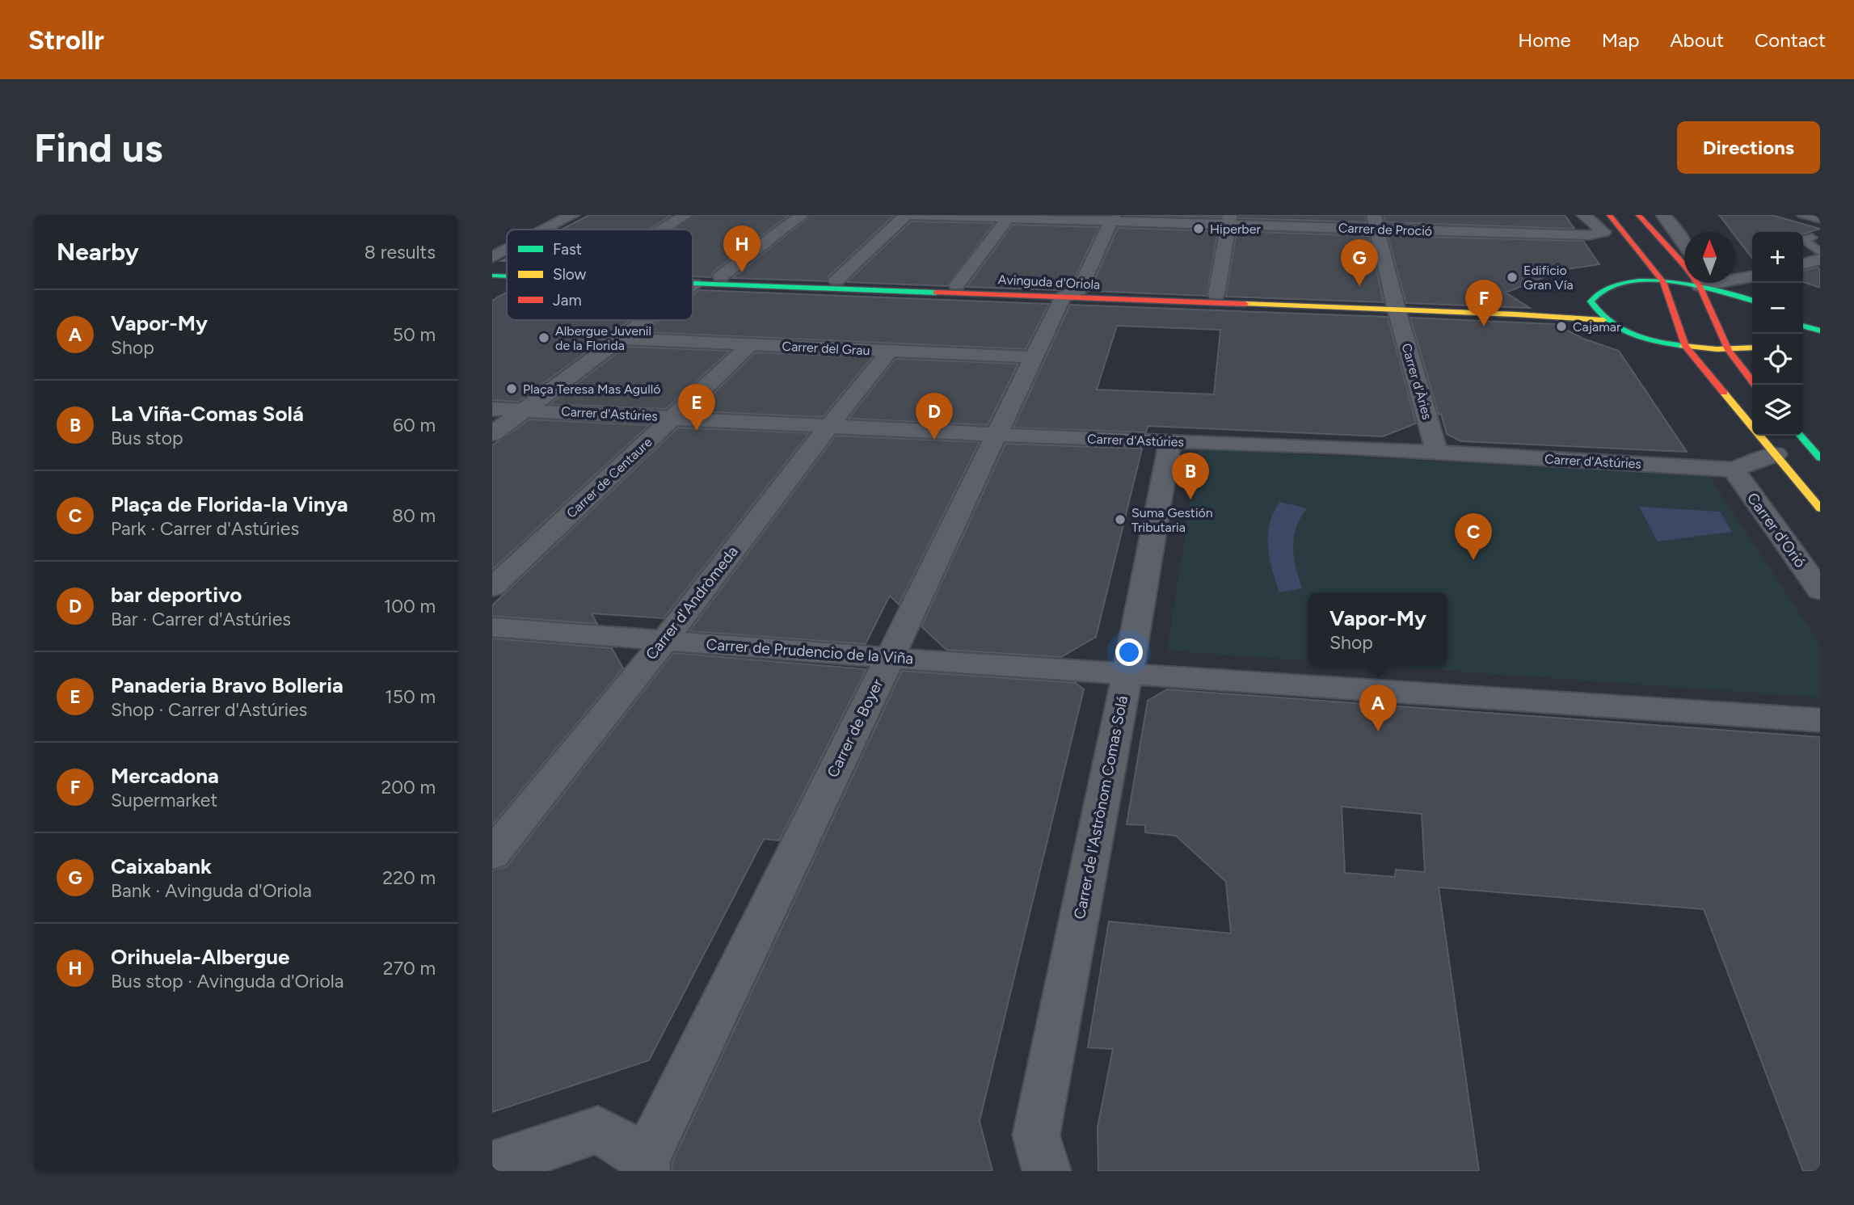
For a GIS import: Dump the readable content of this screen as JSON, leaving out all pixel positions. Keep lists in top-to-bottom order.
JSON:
{
  "streets": {
    "main road": ["Avinguda d'Oriola"],
    "street": [
      "Carrer de Proció",
      "Carrer del Grau",
      "Carrer d'Àries",
      "Carrer d'Astúries",
      "Carrer de Centaure",
      "Carrer d'Orió",
      "Carrer d'Andròmeda",
      "Carrer de Prudencio de la Viña",
      "Carrer de Boyer",
      "Carrer de l'Astrònom Comas Solá"
    ]
  },
  "crossings": [
    ["Carrer de Proció", "Carrer d'Àries"],
    ["Avinguda d'Oriola", "Carrer d'Àries"],
    ["Avinguda d'Oriola", "Carrer de Boyer"],
    ["Carrer del Grau", "Carrer de Centaure"],
    ["Carrer del Grau", "Carrer d'Andròmeda"],
    ["Carrer del Grau", "Carrer de Boyer"],
    ["Carrer d'Àries", "Carrer d'Astúries"],
    ["Carrer d'Astúries", "Carrer de Centaure"],
    ["Carrer d'Astúries", "Carrer d'Orió"],
    ["Carrer d'Astúries", "Carrer d'Andròmeda"],
    ["Carrer d'Astúries", "Carrer de Boyer"],
    ["Carrer d'Astúries", "Carrer de l'Astrònom Comas Solá"],
    ["Carrer d'Andròmeda", "Carrer de Prudencio de la Viña"],
    ["Carrer de Prudencio de la Viña", "Carrer de Boyer"],
    ["Carrer de Prudencio de la Viña", "Carrer de l'Astrònom Comas Solá"]
  ],
  "places": [
    "Hiperber",
    "Edificio Gran Vía",
    "Cajamar",
    "Albergue Juvenil de la Florida",
    "Plaça Teresa Mas Agulló",
    "Suma Gestión Tributaria"
  ],
  "legend": ["Fast", "Slow", "Jam"],
  "north": "top",
  "page": {
    "header": "Strollr",
    "nav": [
      "Home",
      "Map",
      "About",
      "Contact"
    ],
    "buttons": "Directions",
    "title": "Find us",
    "heading": ["Nearby", "8 results"],
    "pins": [
      "H",
      "G",
      "F",
      "E",
      "D",
      "B",
      "C",
      "A"
    ],
    "map_buttons": ["+", "−"],
    "list": [
      {
        "mark": "A",
        "name": "Vapor-My",
        "note": "Shop",
        "value": "50 m"
      },
      {
        "mark": "B",
        "name": "La Viña-Comas Solá",
        "note": "Bus stop",
        "value": "60 m"
      },
      {
        "mark": "C",
        "name": "Plaça de Florida-la Vinya",
        "note": "Park · Carrer d'Astúries",
        "value": "80 m"
      },
      {
        "mark": "D",
        "name": "bar deportivo",
        "note": "Bar · Carrer d'Astúries",
        "value": "100 m"
      },
      {
        "mark": "E",
        "name": "Panaderia Bravo Bolleria",
        "note": "Shop · Carrer d'Astúries",
        "value": "150 m"
      },
      {
        "mark": "F",
        "name": "Mercadona",
        "note": "Supermarket",
        "value": "200 m"
      },
      {
        "mark": "G",
        "name": "Caixabank",
        "note": "Bank · Avinguda d'Oriola",
        "value": "220 m"
      },
      {
        "mark": "H",
        "name": "Orihuela-Albergue",
        "note": "Bus stop · Avinguda d'Oriola",
        "value": "270 m"
      }
    ],
    "popup": ["Vapor-My", "Shop"]
  }
}
